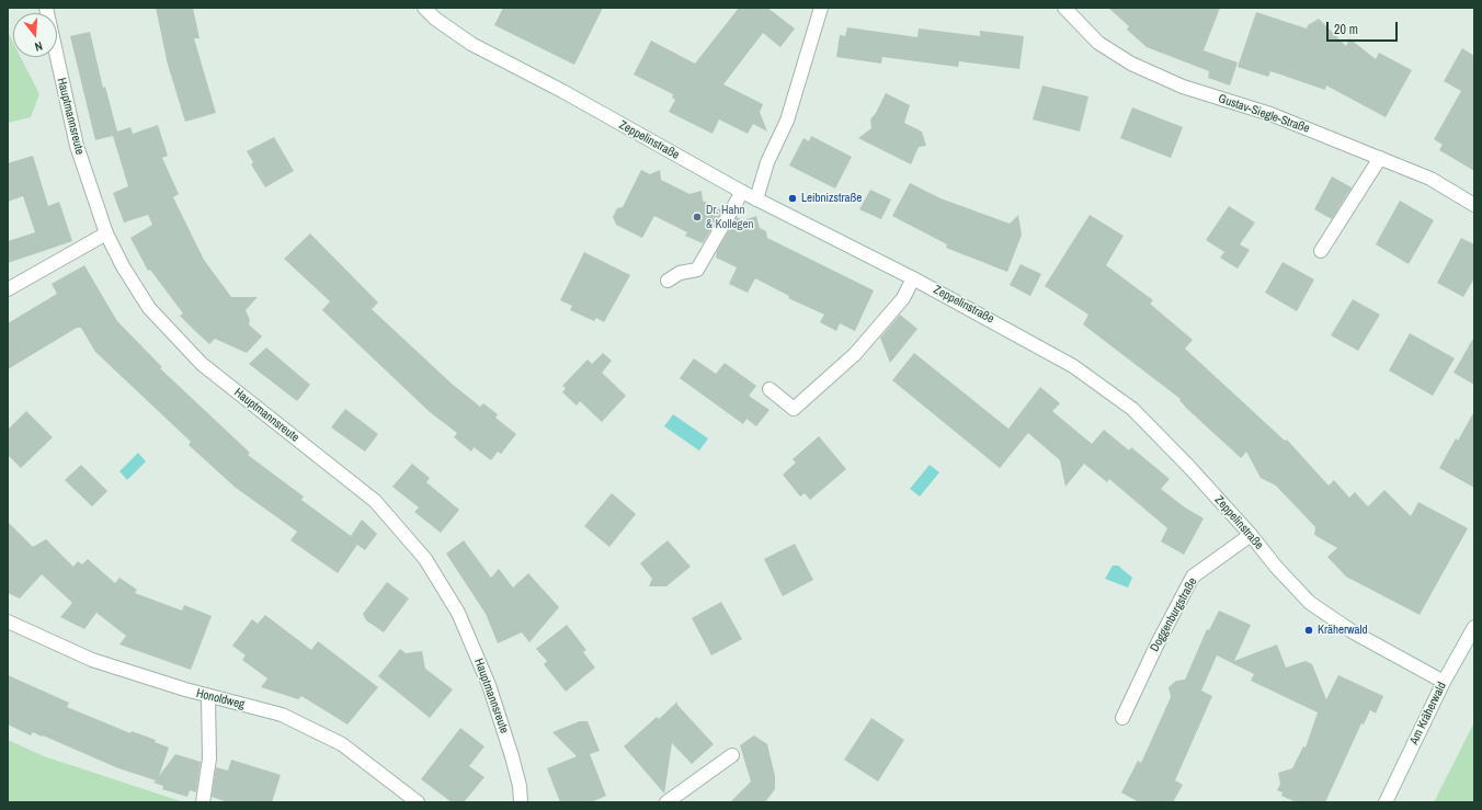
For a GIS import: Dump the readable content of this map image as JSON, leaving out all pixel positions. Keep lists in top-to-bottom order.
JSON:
{
  "streets": {
    "street": [
      "Gustav-Siegle-Straße",
      "Hauptmannsreute",
      "Zeppelinstraße",
      "Doggenburgstraße",
      "Honoldweg",
      "Am Kräherwald"
    ]
  },
  "crossings": [
    ["Zeppelinstraße", "Doggenburgstraße"],
    ["Zeppelinstraße", "Am Kräherwald"]
  ],
  "places": ["Leibnizstraße", "Dr. Hahn & Kollegen", "Kräherwald"],
  "scale_bar": "20 m",
  "north": "bottom"
}
